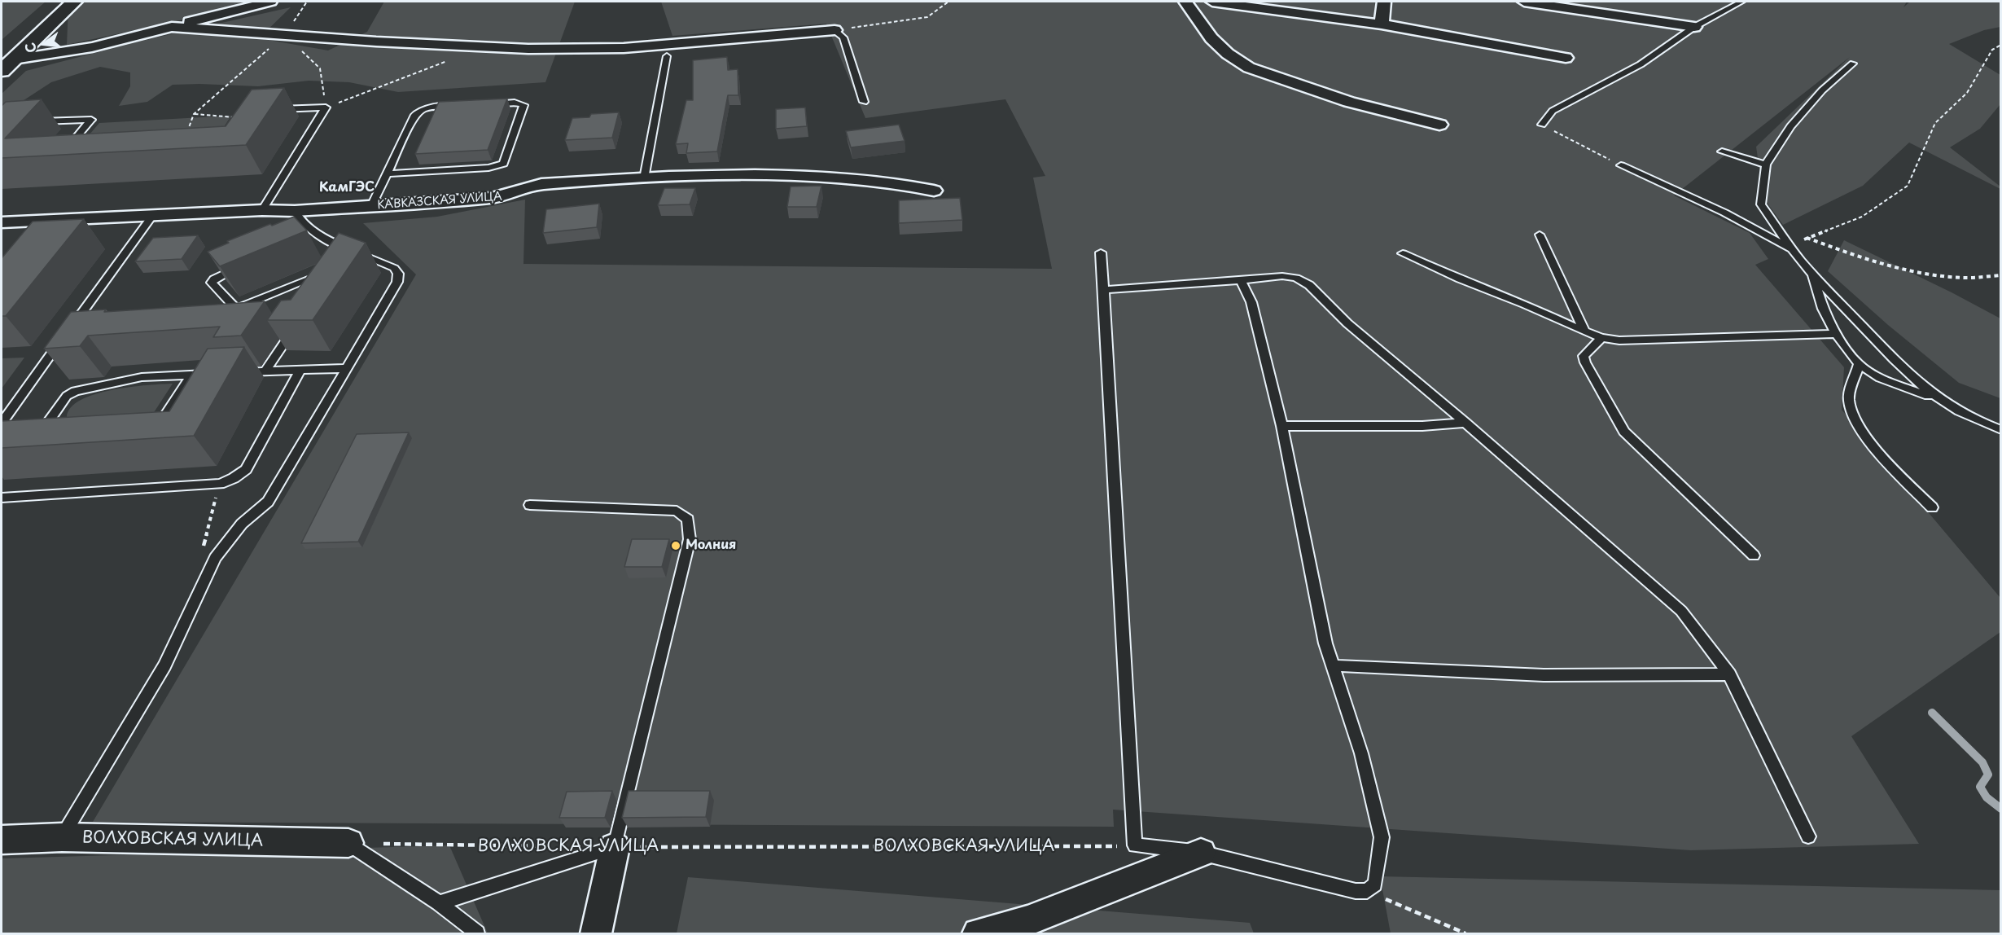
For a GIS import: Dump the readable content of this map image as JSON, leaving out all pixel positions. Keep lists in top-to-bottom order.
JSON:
{
  "streets": {
    "street": ["КАВКАЗСКАЯ УЛИЦА", "ВОЛХОВСКАЯ УЛИЦА"]
  },
  "districts": ["КамГЭС"],
  "places": ["Молния"],
  "north": "left"
}
